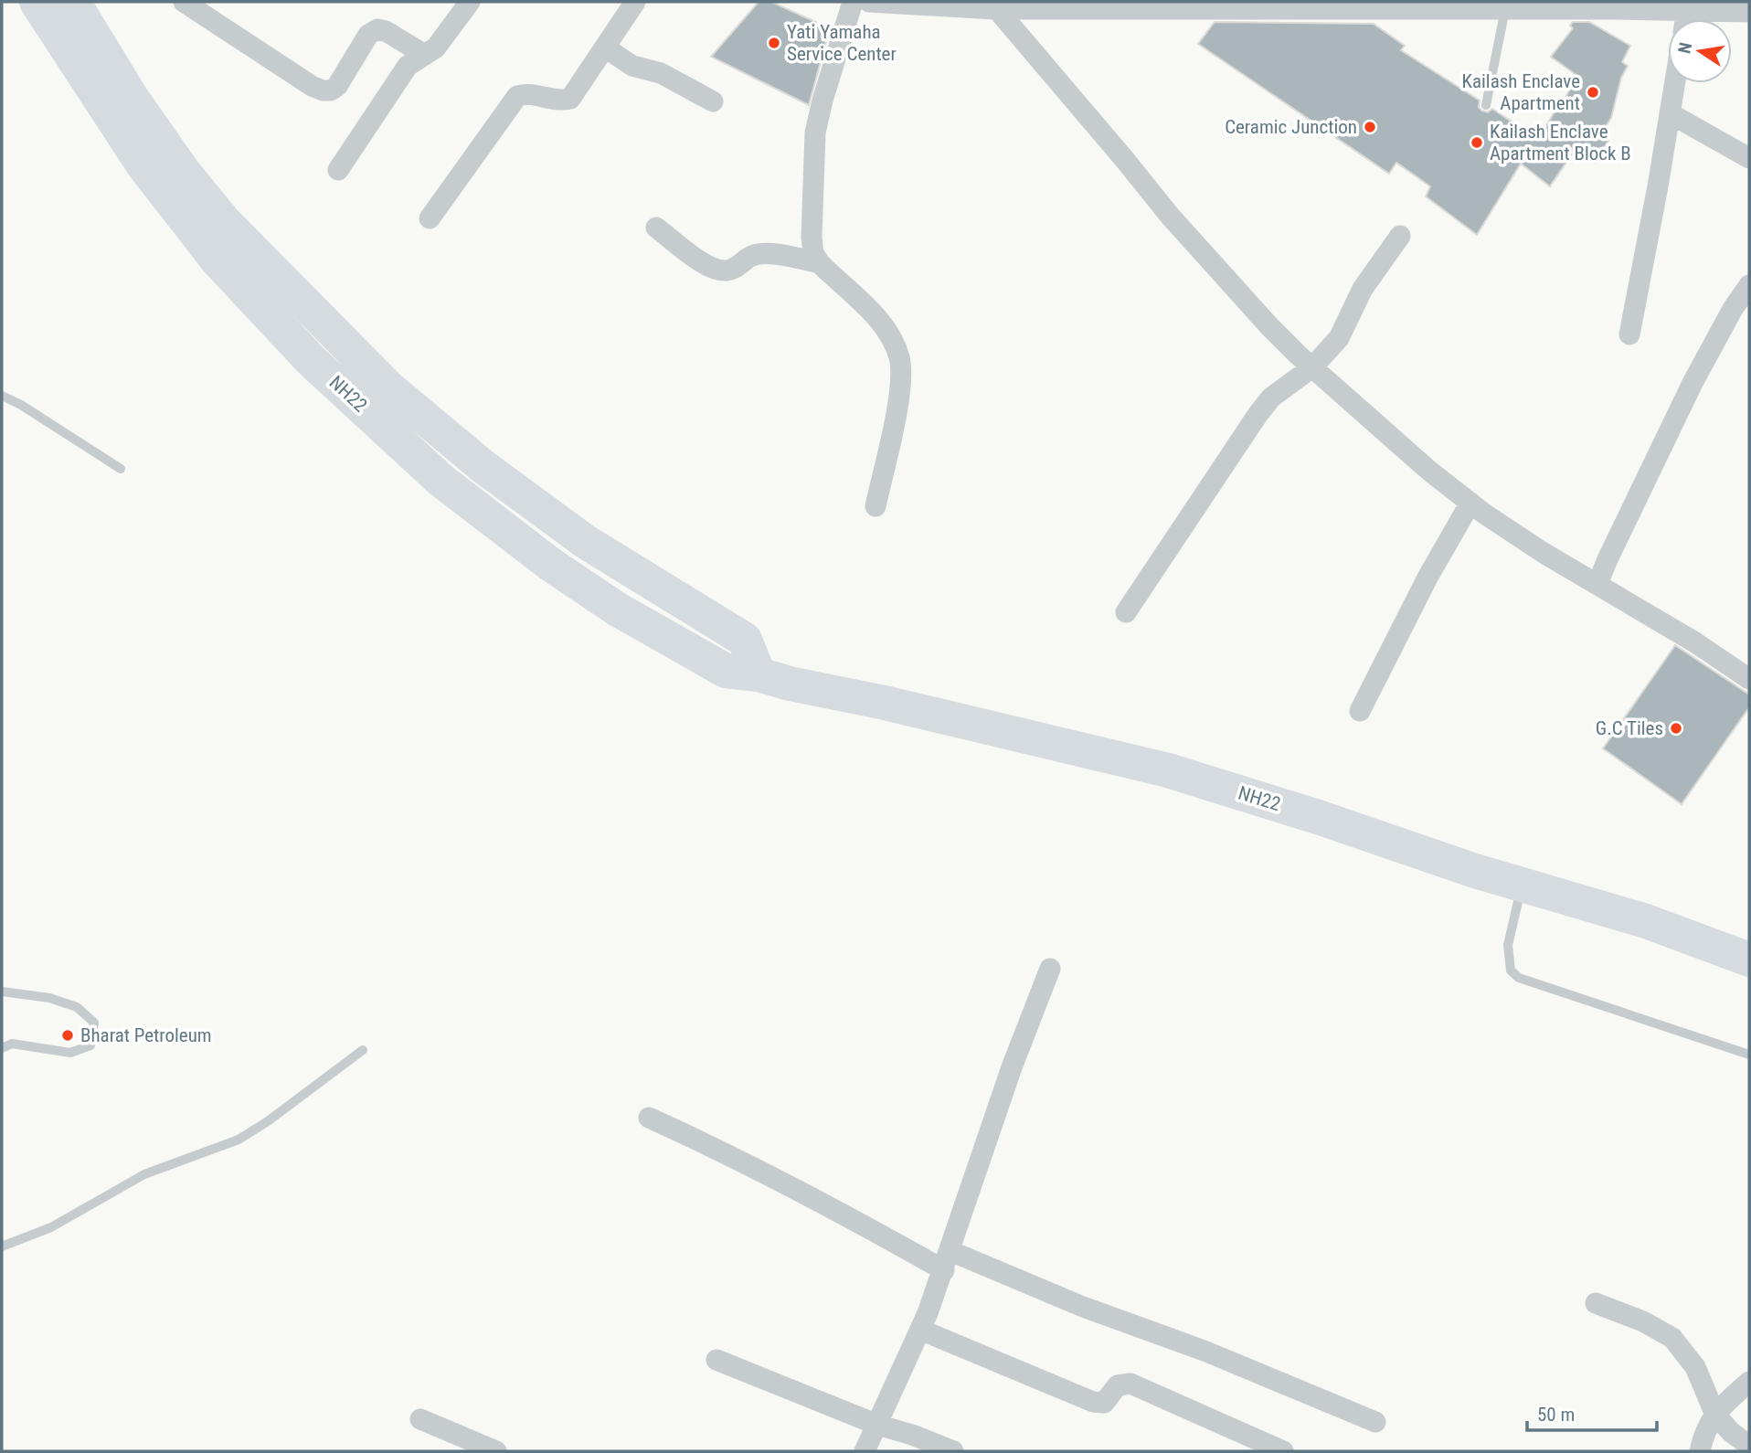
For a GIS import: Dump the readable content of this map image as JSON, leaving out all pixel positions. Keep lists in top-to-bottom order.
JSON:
{
  "streets": {
    "highway": ["NH22"]
  },
  "places": [
    "Yati Yamaha Service Center",
    "Kailash Enclave Apartment",
    "Ceramic Junction",
    "Kailash Enclave Apartment Block B",
    "G.C Tiles",
    "Bharat Petroleum"
  ],
  "scale_bar": "50 m",
  "north": "left"
}
